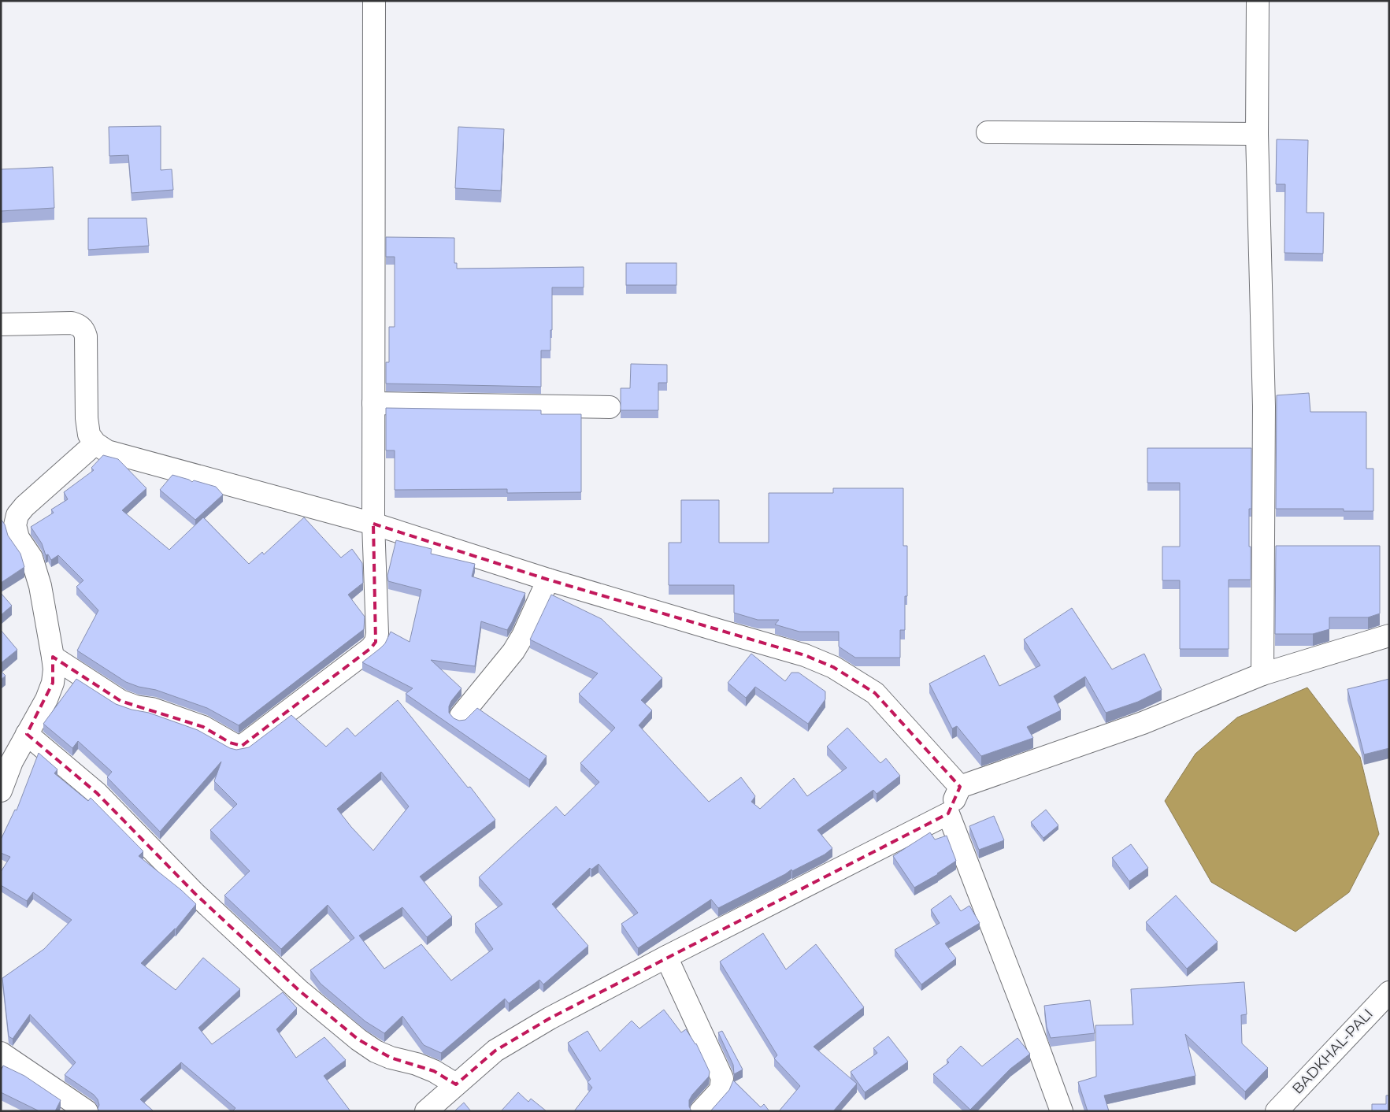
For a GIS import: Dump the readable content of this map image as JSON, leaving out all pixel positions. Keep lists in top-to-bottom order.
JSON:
{
  "streets": {
    "street": ["BADKHAL-PALI"]
  }
}
